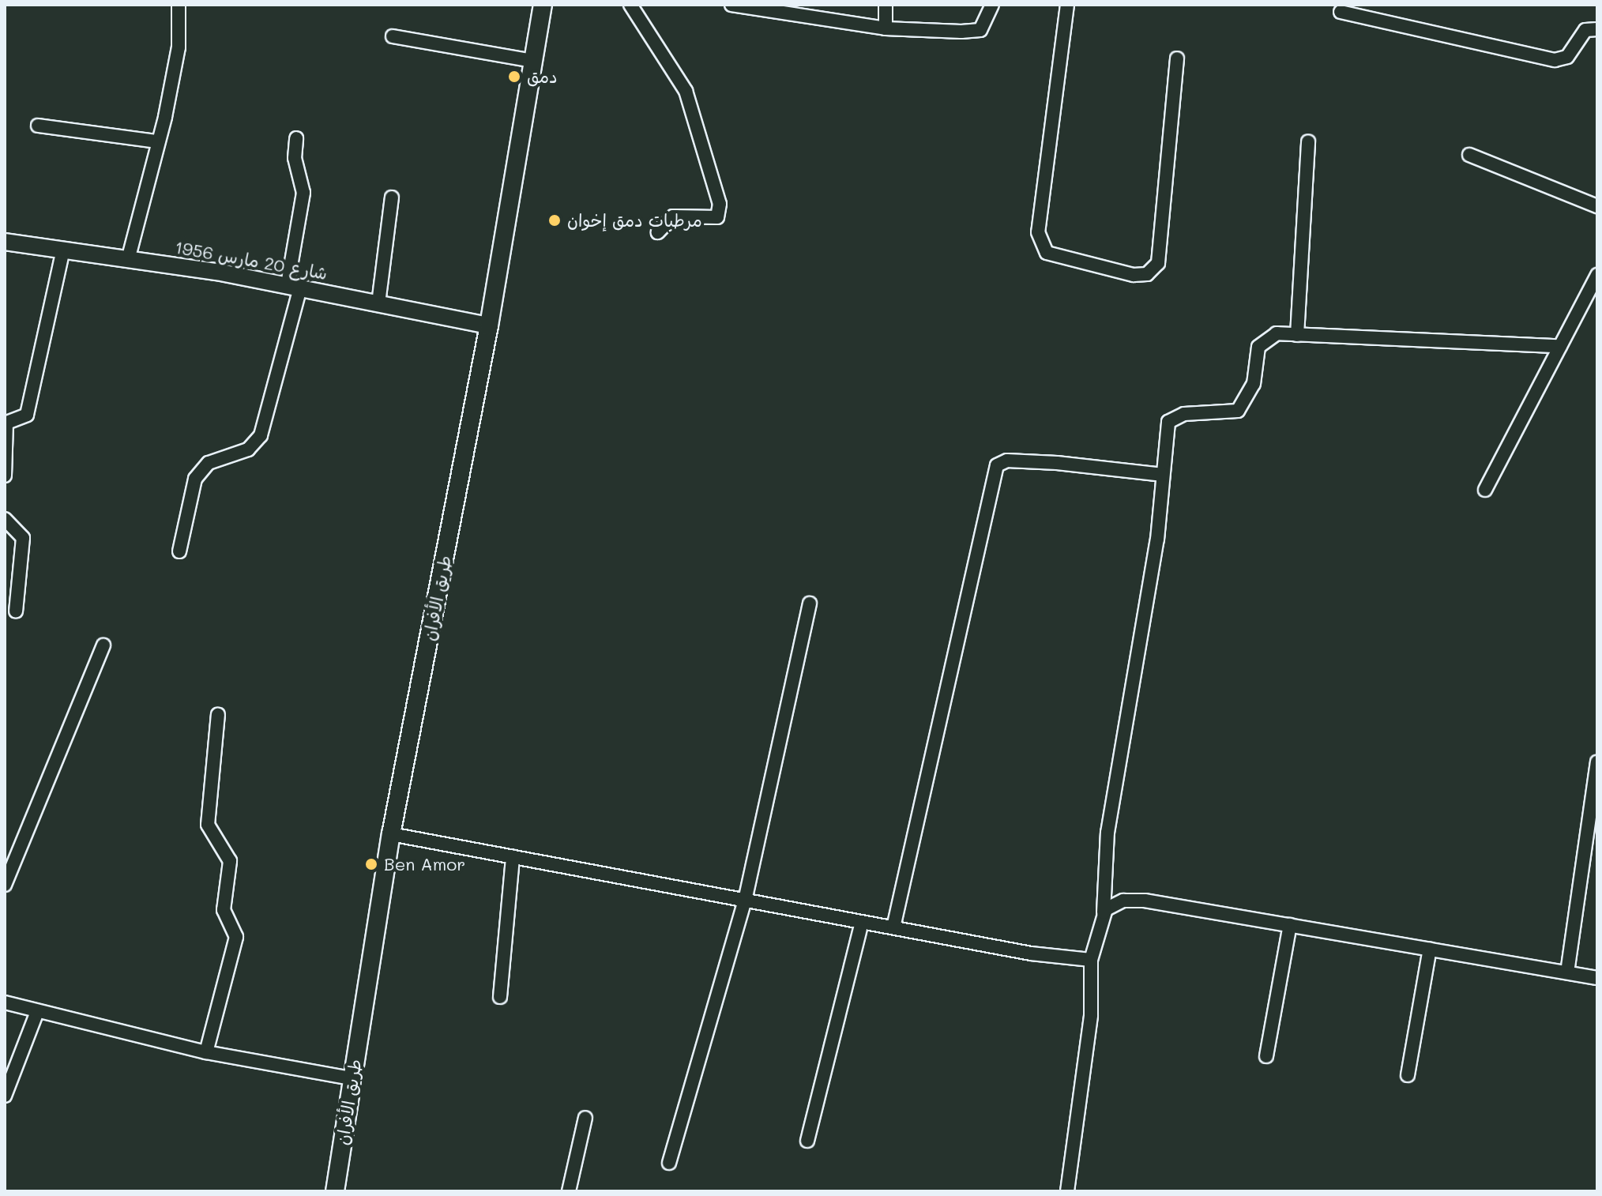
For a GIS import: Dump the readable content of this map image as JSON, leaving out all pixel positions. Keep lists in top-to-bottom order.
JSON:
{
  "streets": {
    "main road": ["طريق الأفران"],
    "street": ["شارع 20 مارس 1956"]
  },
  "crossings": [
    ["شارع 20 مارس 1956", "طريق الأفران"]
  ],
  "places": ["دمق", "مرطبات دمق إخوان", "Ben Amor"]
}
